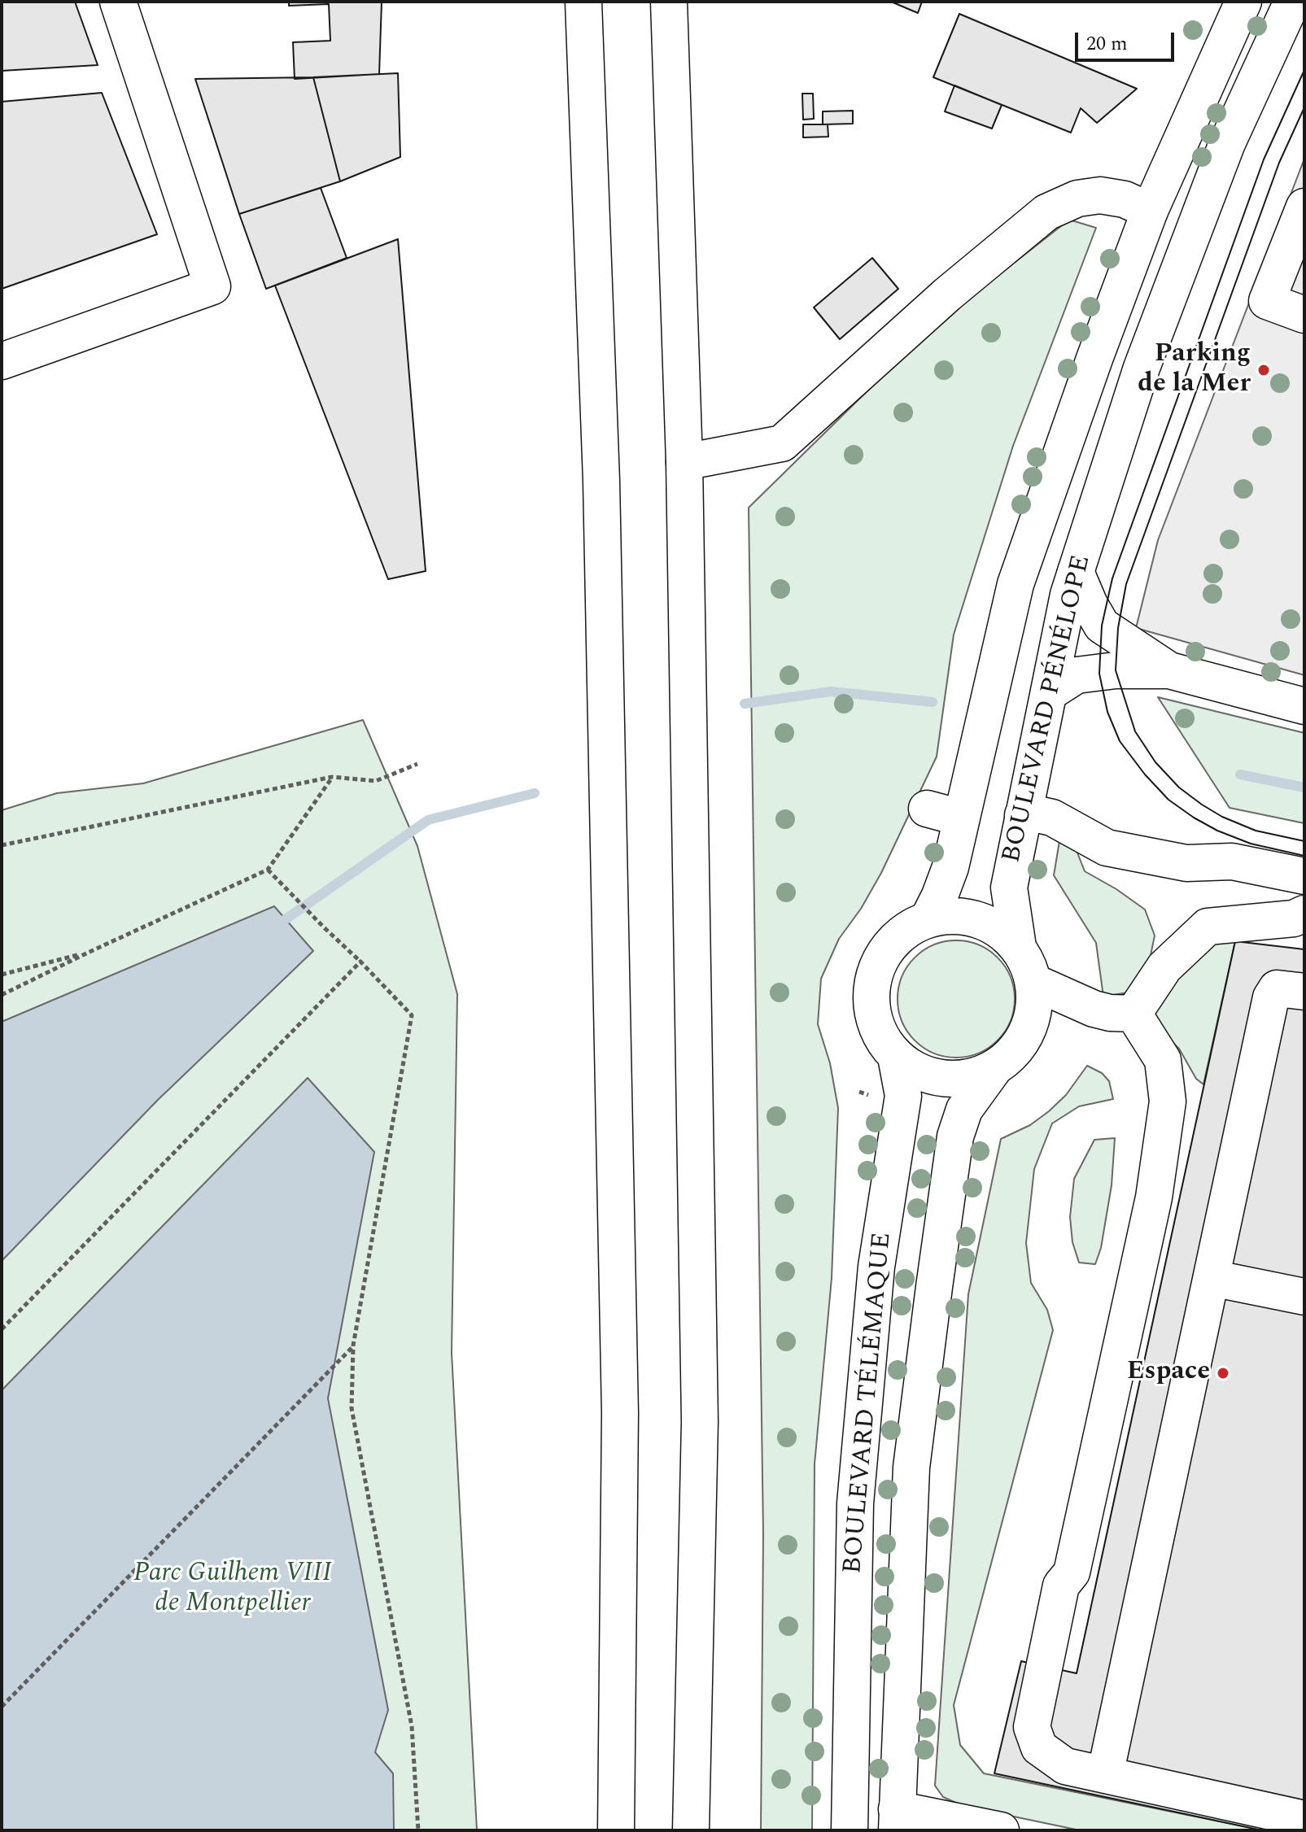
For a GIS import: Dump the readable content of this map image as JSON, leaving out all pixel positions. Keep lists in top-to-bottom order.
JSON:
{
  "streets": {
    "main road": ["BOULEVARD PÉNÉLOPE", "BOULEVARD TÉLÉMAQUE"]
  },
  "crossings": [
    ["BOULEVARD PÉNÉLOPE", "BOULEVARD TÉLÉMAQUE"]
  ],
  "parks": ["Parc Guilhem VIII de Montpellier"],
  "places": ["Parking de la Mer", "Espace"],
  "scale_bar": "20 m"
}
